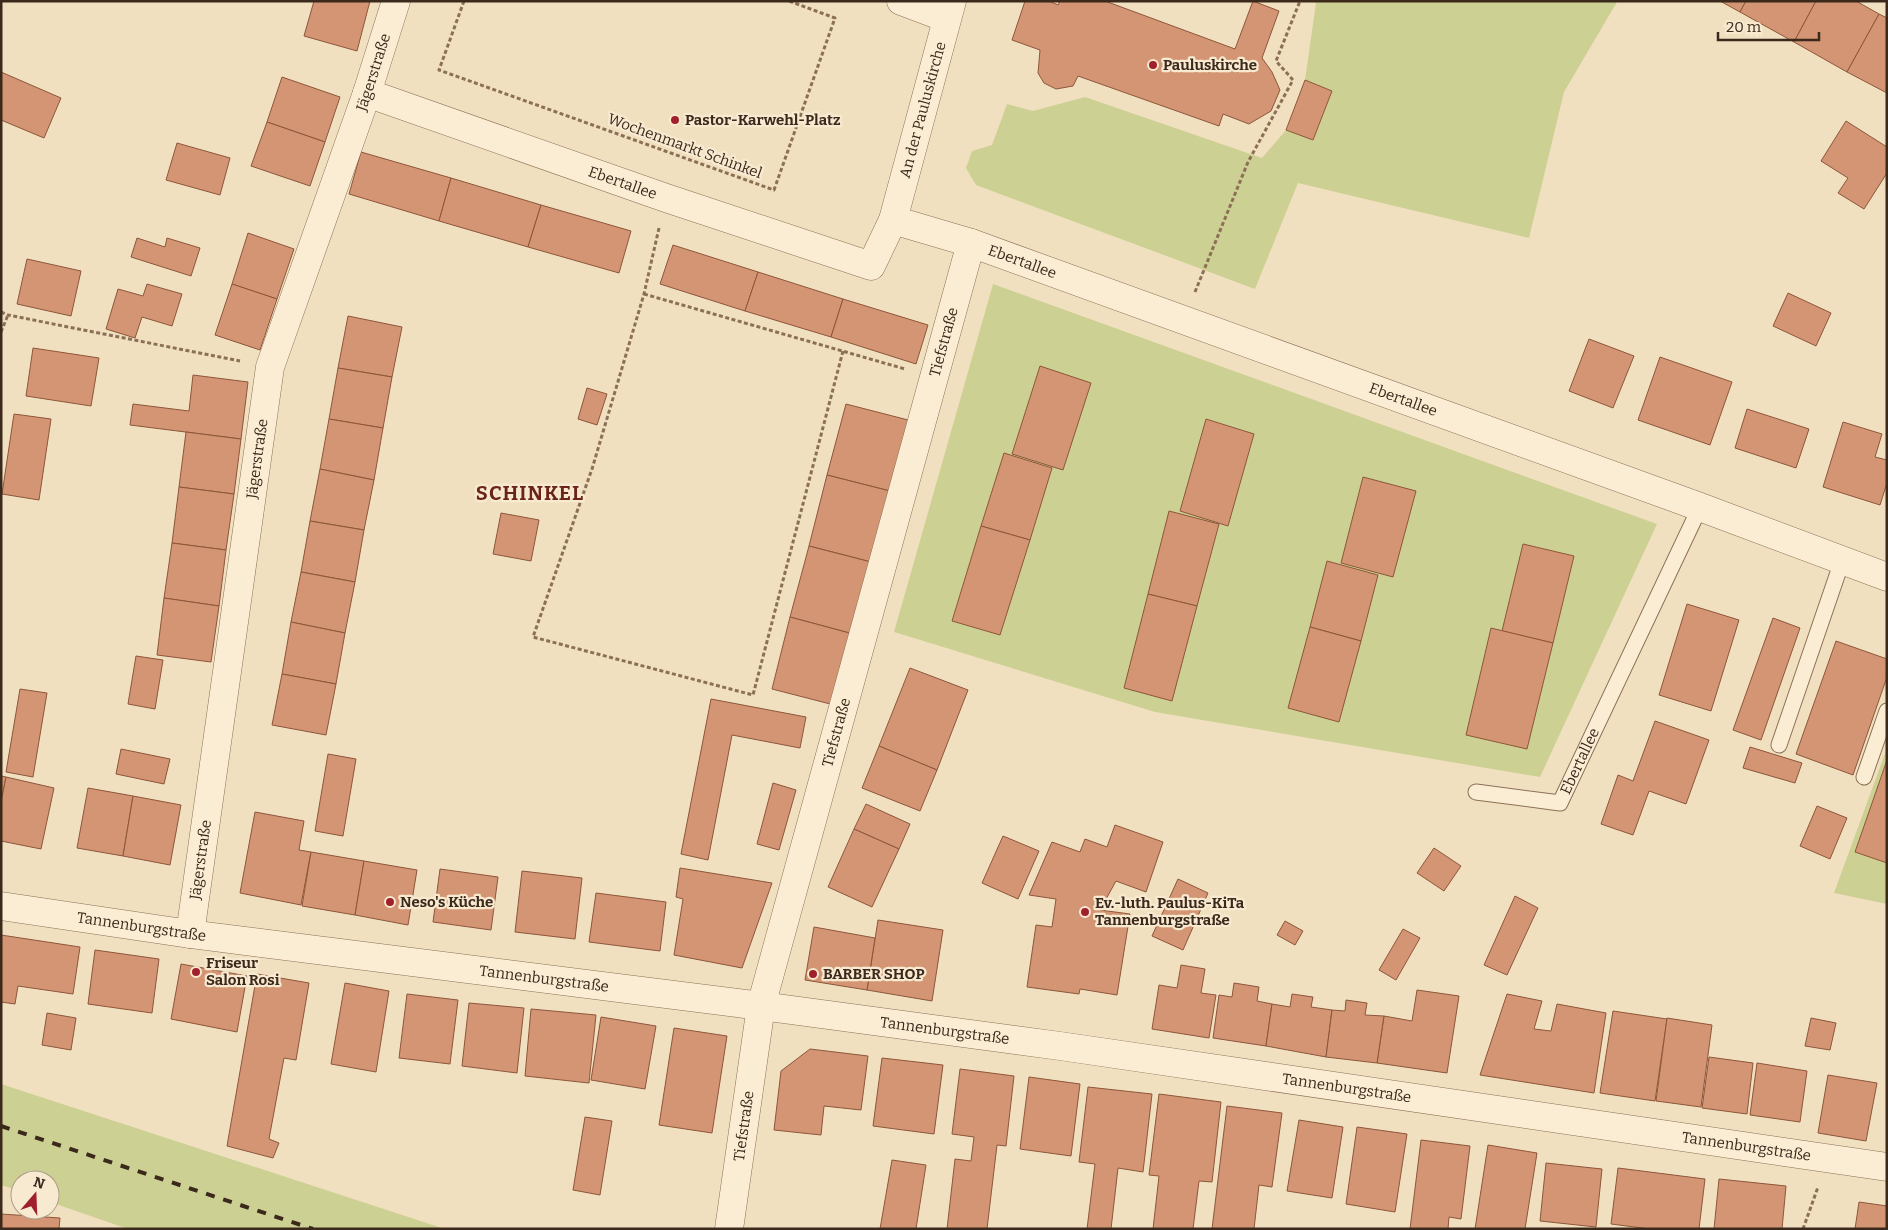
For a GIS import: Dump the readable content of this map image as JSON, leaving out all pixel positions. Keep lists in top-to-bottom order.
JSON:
{
  "streets": {
    "street": [
      "Jägerstraße",
      "An der Pauluskirche",
      "Ebertallee",
      "Tiefstraße",
      "Tannenburgstraße"
    ],
    "path": ["Wochenmarkt Schinkel"]
  },
  "crossings": [
    ["Jägerstraße", "Ebertallee"],
    ["Jägerstraße", "Tannenburgstraße"],
    ["An der Pauluskirche", "Ebertallee"],
    ["Ebertallee", "Tiefstraße"],
    ["Tiefstraße", "Tannenburgstraße"]
  ],
  "districts": ["SCHINKEL"],
  "places": [
    "Pauluskirche",
    "Pastor-Karwehl-Platz",
    "Neso's Küche",
    "Ev.-luth. Paulus-KiTa Tannenburgstraße",
    "Friseur Salon Rosi",
    "BARBER SHOP"
  ],
  "scale_bar": "20 m",
  "north": "top"
}
